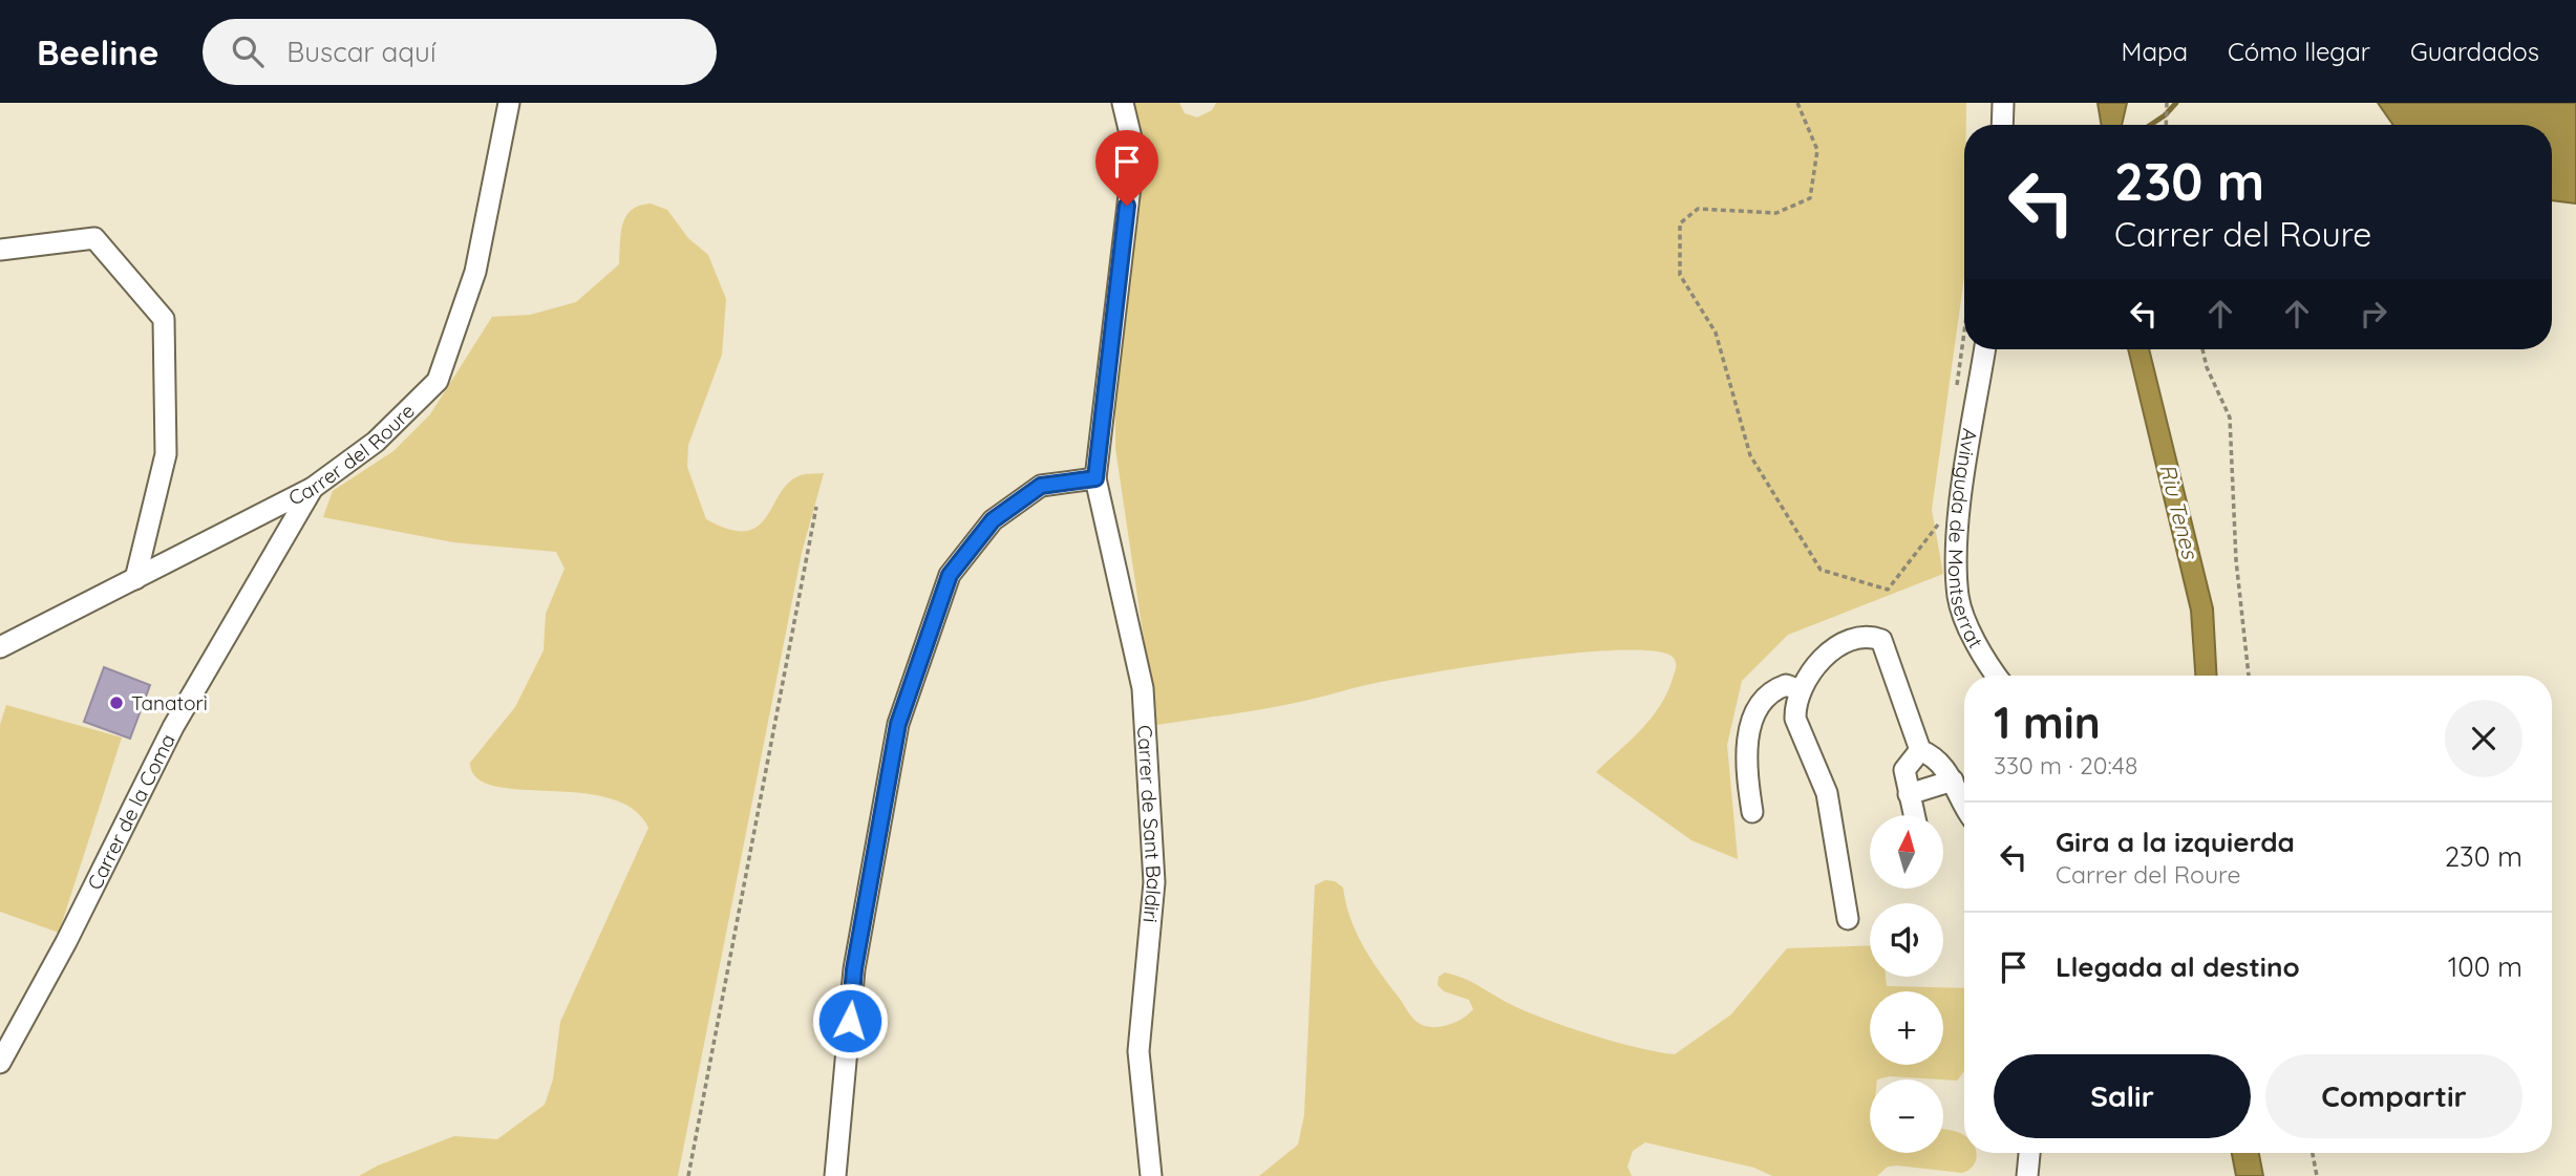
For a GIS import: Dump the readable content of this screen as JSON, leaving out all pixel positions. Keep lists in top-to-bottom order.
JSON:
{
  "streets": {
    "street": [
      "Carrer del Roure",
      "Avinguda de Montserrat",
      "Carrer de la Coma",
      "Carrer de Sant Baldiri"
    ]
  },
  "crossings": [
    ["Carrer del Roure", "Carrer de la Coma"]
  ],
  "water": ["Riu Tenes"],
  "places": ["Tanatori"],
  "north": "top",
  "page": {
    "header": "Beeline",
    "search": "Buscar aquí",
    "nav": ["Mapa", "Cómo llegar", "Guardados"],
    "turn": ["230 m", "Carrer del Roure"],
    "heading": ["1 min", "330 m · 20:48"],
    "list": [
      {
        "name": "Gira a la izquierda",
        "note": "Carrer del Roure",
        "value": "230 m"
      },
      {
        "name": "Llegada al destino",
        "value": "100 m"
      }
    ],
    "map_buttons": ["+", "−"],
    "buttons": ["Salir", "Compartir"]
  }
}
